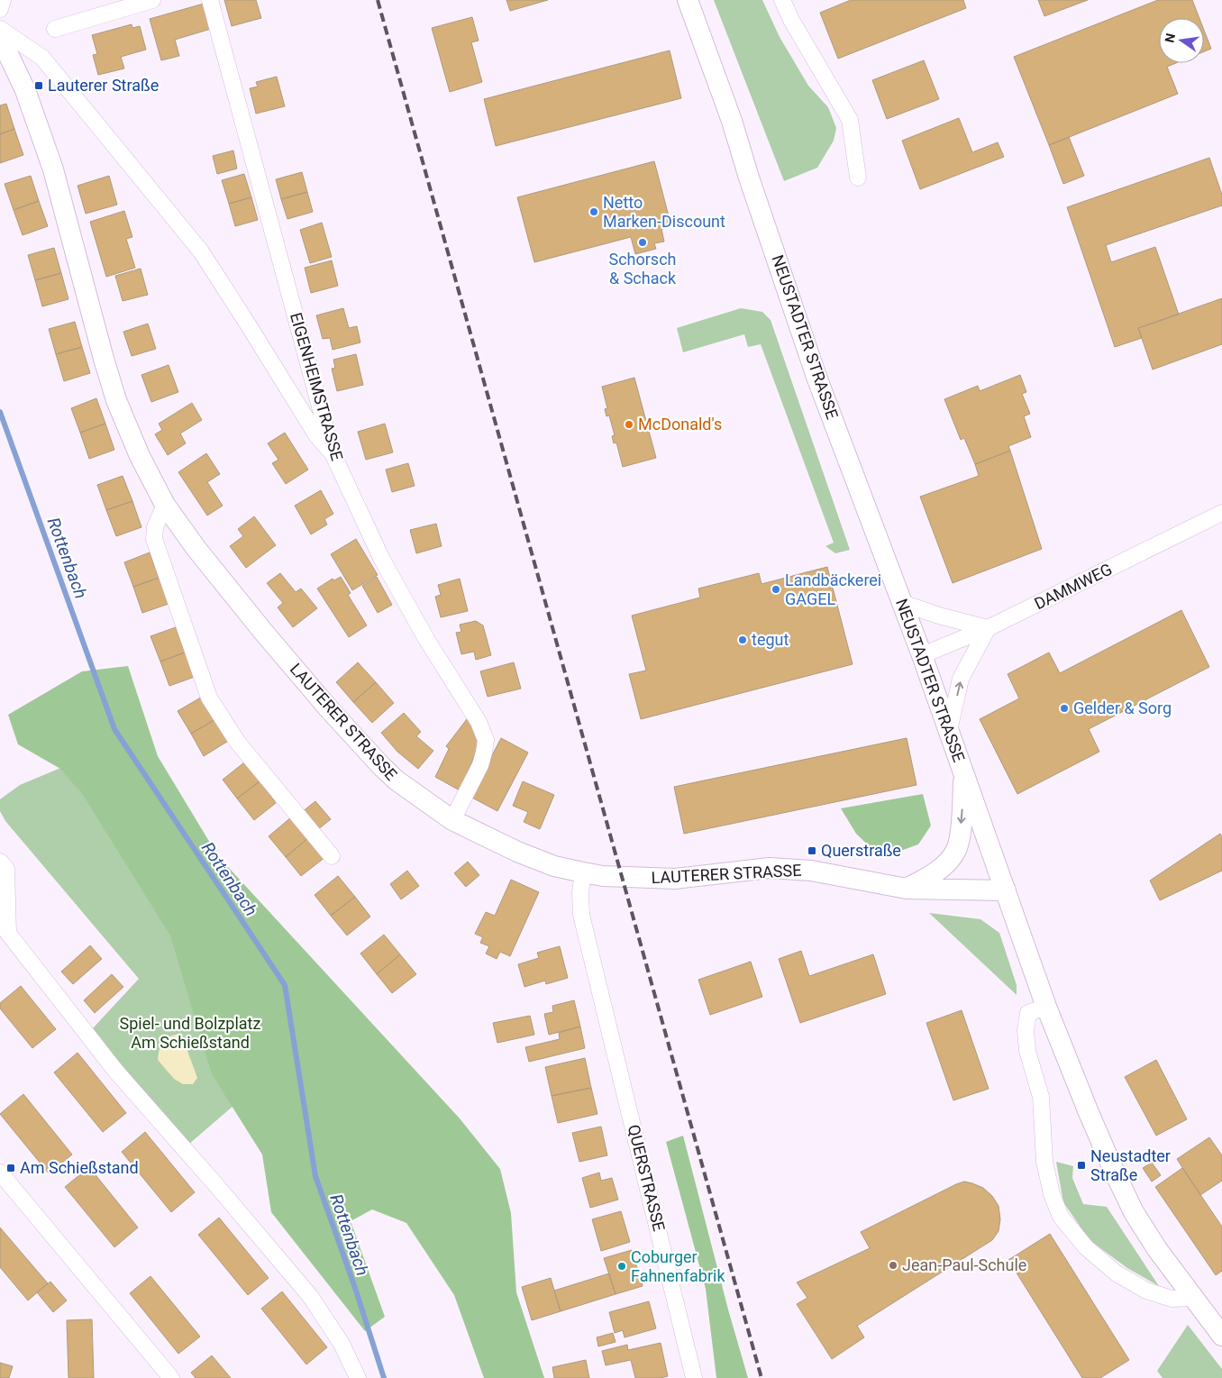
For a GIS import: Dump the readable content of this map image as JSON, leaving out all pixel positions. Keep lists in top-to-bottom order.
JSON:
{
  "streets": {
    "street": [
      "NEUSTADTER STRASSE",
      "EIGENHEIMSTRASSE",
      "DAMMWEG",
      "LAUTERER STRASSE",
      "QUERSTRASSE"
    ]
  },
  "crossings": [
    ["NEUSTADTER STRASSE", "DAMMWEG"],
    ["NEUSTADTER STRASSE", "LAUTERER STRASSE"],
    ["EIGENHEIMSTRASSE", "LAUTERER STRASSE"],
    ["LAUTERER STRASSE", "QUERSTRASSE"]
  ],
  "water": ["Rottenbach"],
  "parks": ["Spiel- und Bolzplatz Am Schießstand"],
  "places": {
    "transit": [
      "Lauterer Straße",
      "Querstraße",
      "Neustadter Straße",
      "Am Schießstand"
    ],
    "other": [
      "Netto Marken-Discount",
      "Schorsch & Schack",
      "McDonald's",
      "Landbäckerei GAGEL",
      "tegut",
      "Gelder & Sorg",
      "Jean-Paul-Schule",
      "Coburger Fahnenfabrik"
    ]
  },
  "north": "left"
}
